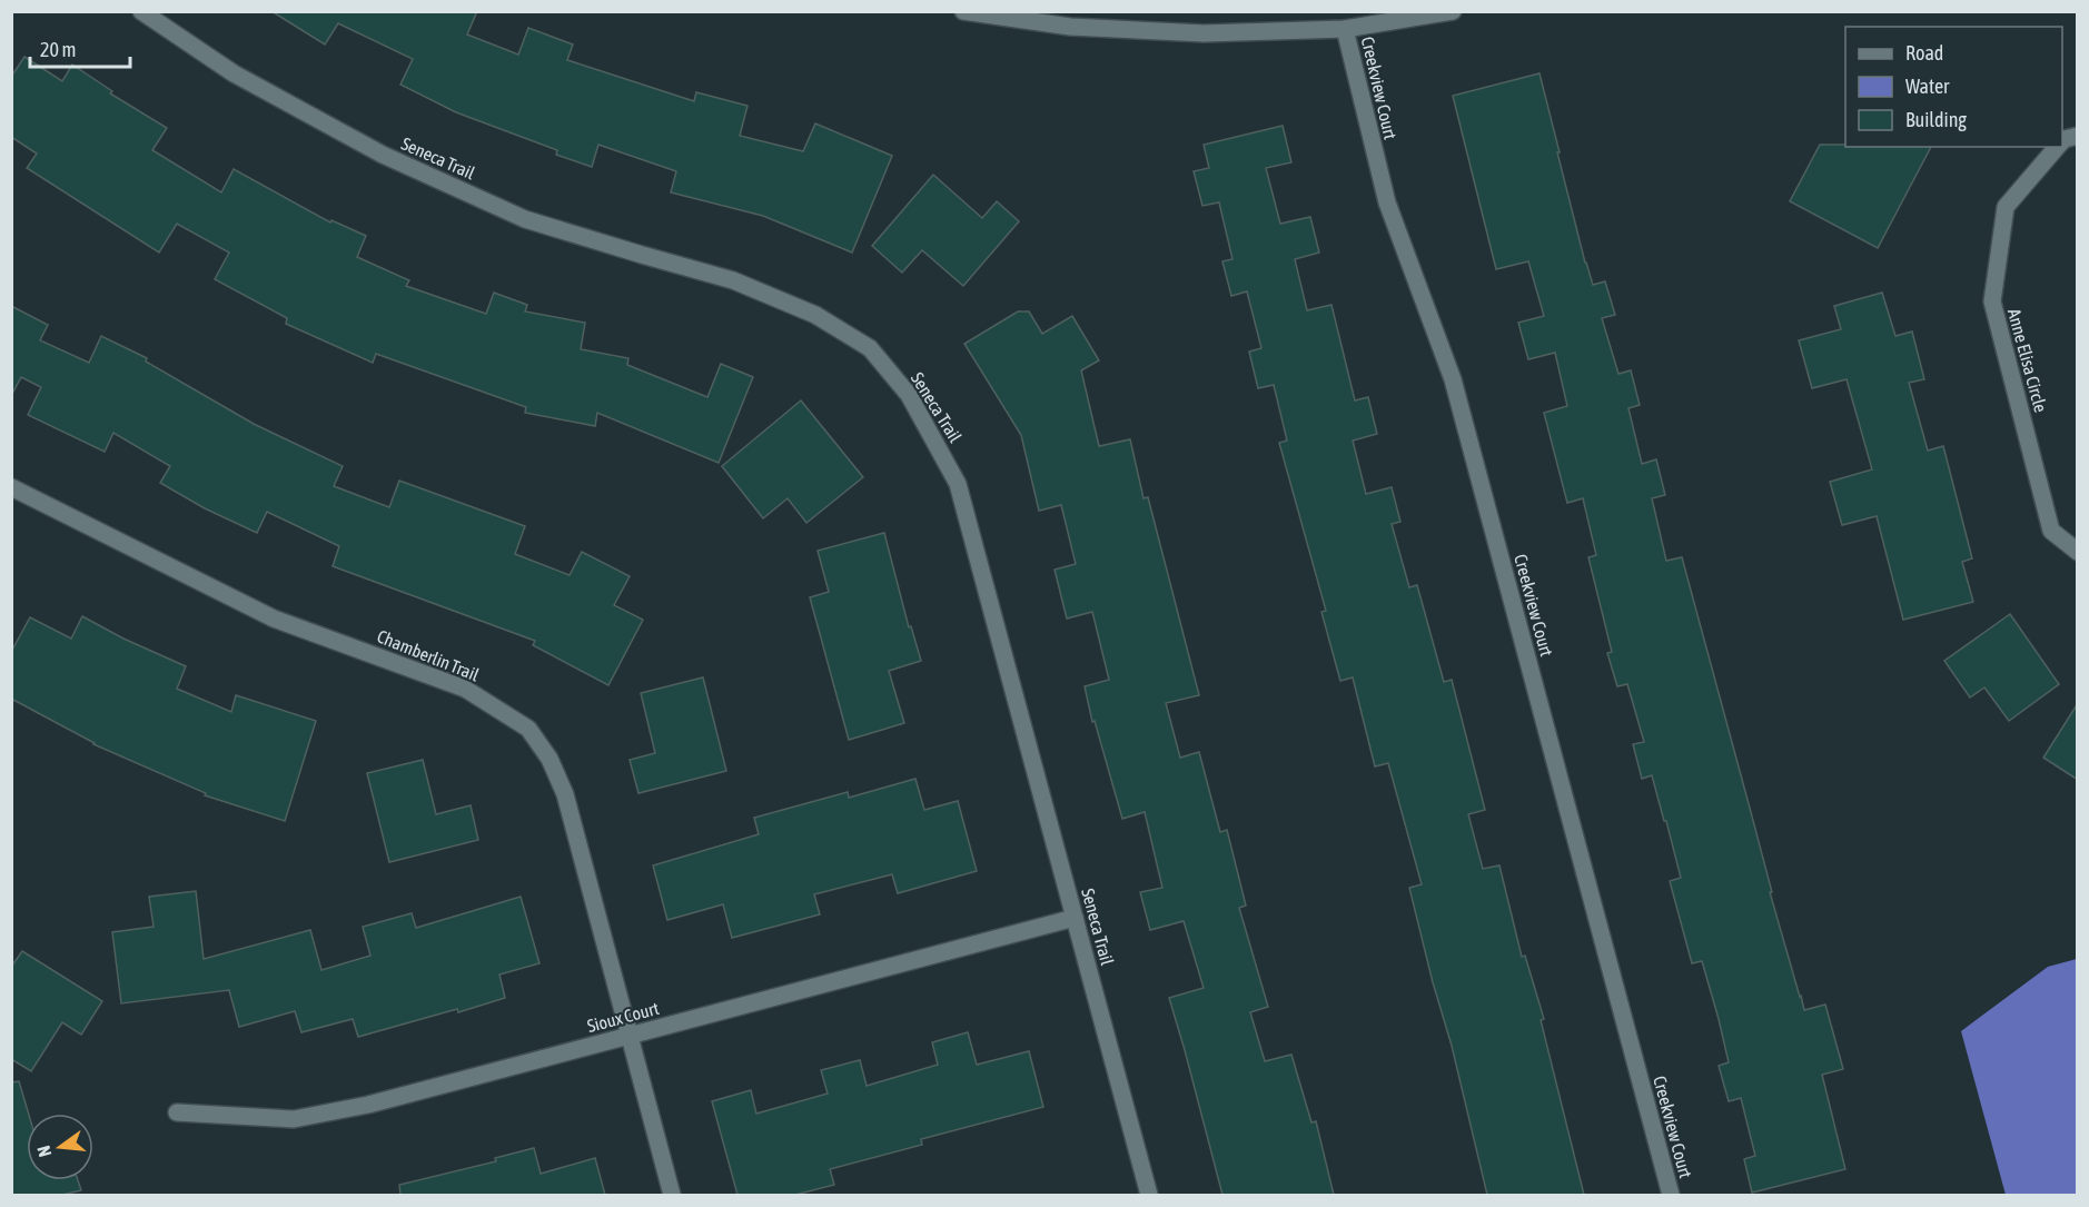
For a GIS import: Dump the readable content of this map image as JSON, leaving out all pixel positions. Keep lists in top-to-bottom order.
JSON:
{
  "streets": {
    "street": [
      "Creekview Court",
      "Seneca Trail",
      "Anne Elisa Circle",
      "Chamberlin Trail",
      "Sioux Court"
    ]
  },
  "crossings": [
    ["Seneca Trail", "Sioux Court"],
    ["Chamberlin Trail", "Sioux Court"]
  ],
  "legend": ["Road", "Water", "Building"],
  "scale_bar": "20 m",
  "north": "left"
}
